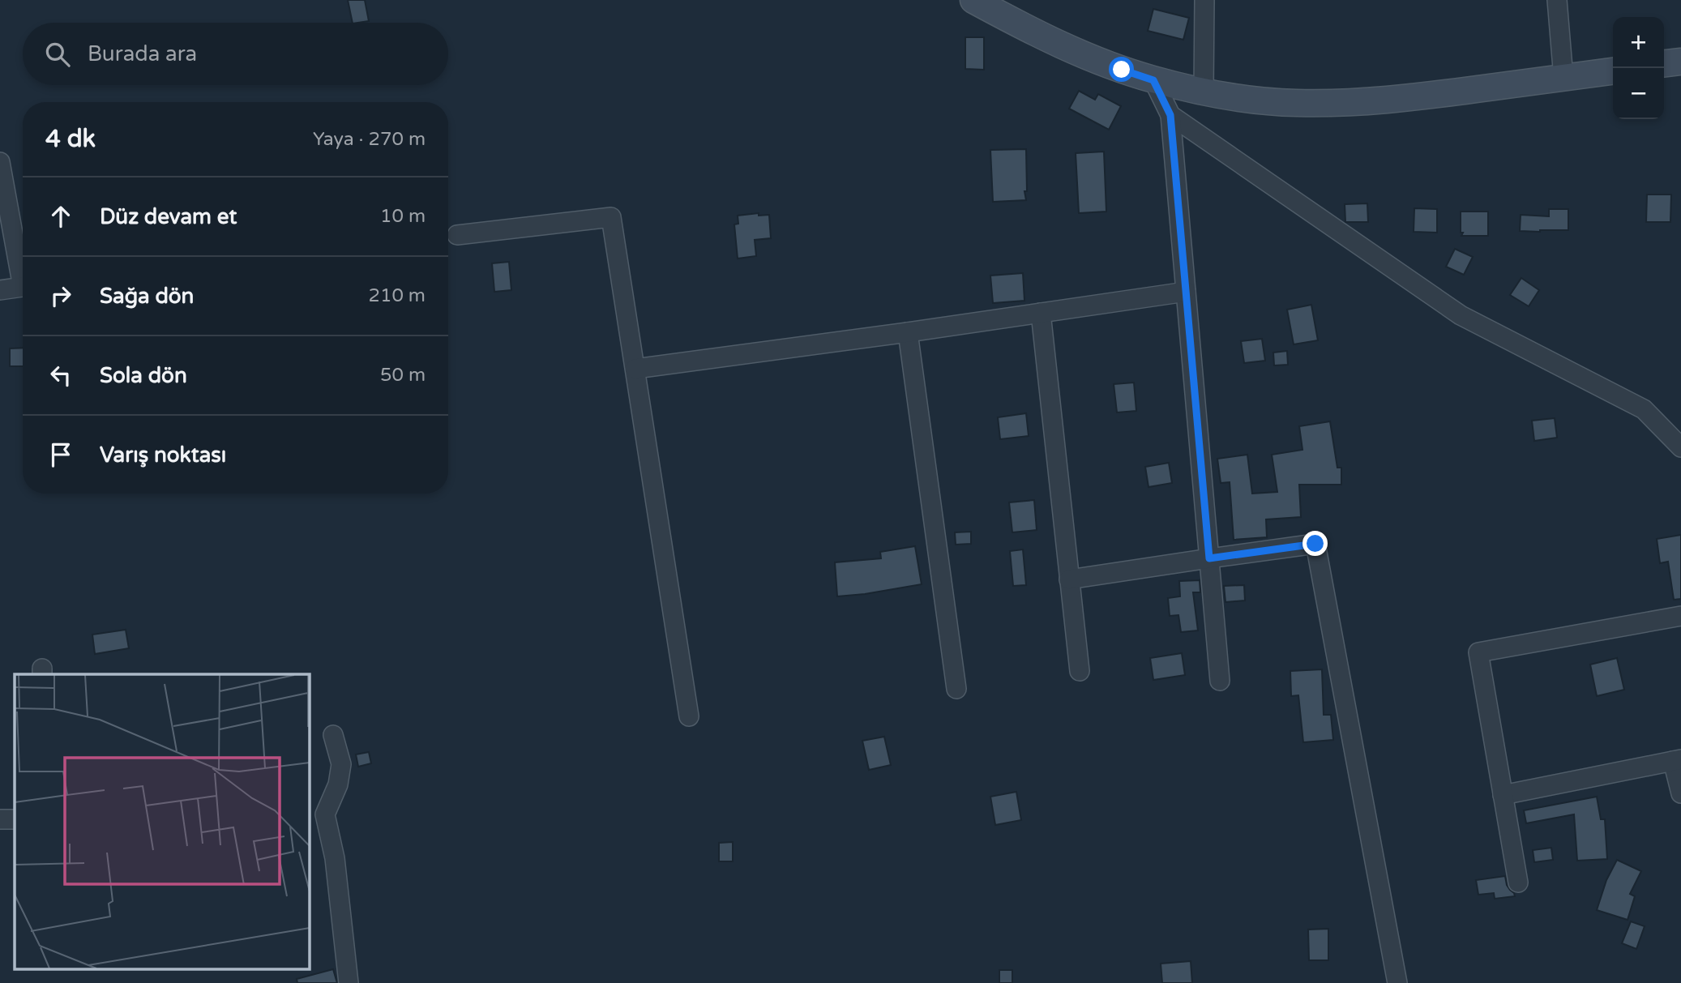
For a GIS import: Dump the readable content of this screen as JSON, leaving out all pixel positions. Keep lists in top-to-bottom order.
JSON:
{
  "page": {
    "map_buttons": ["+", "−"],
    "search": "Burada ara",
    "heading": ["4 dk", "Yaya · 270 m"],
    "list": [
      ["Düz devam et", "10 m"],
      ["Sağa dön", "210 m"],
      ["Sola dön", "50 m"],
      "Varış noktası"
    ]
  }
}
